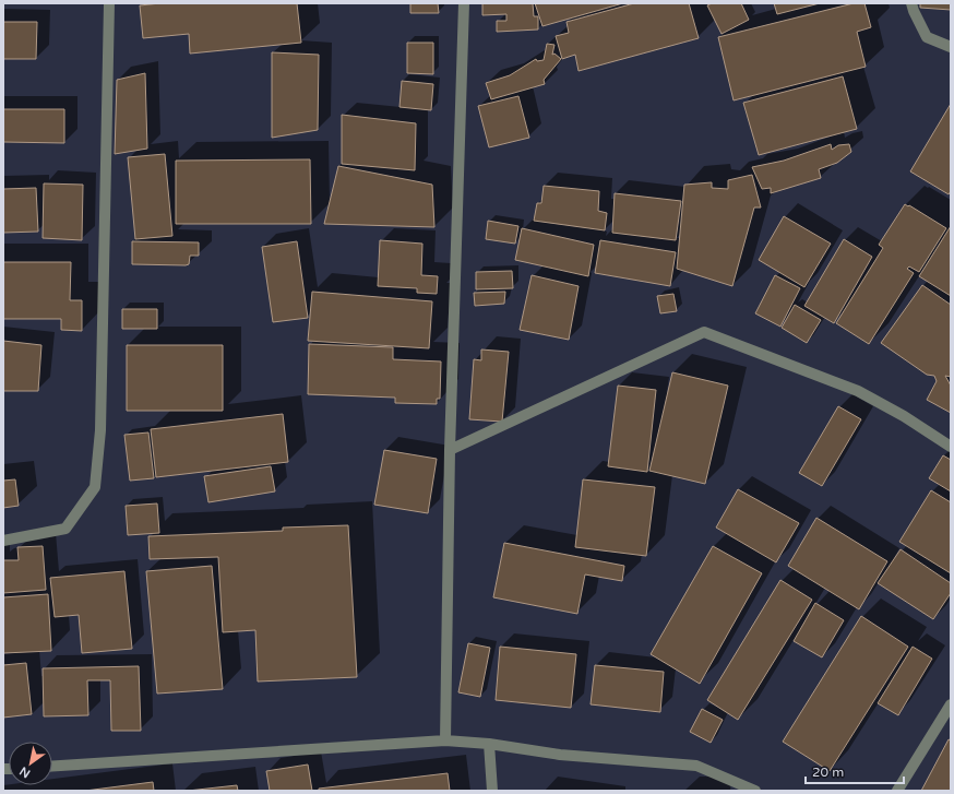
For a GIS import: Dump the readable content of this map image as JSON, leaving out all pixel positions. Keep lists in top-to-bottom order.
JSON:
{
  "scale_bar": "20 m",
  "north": "bottom left"
}
